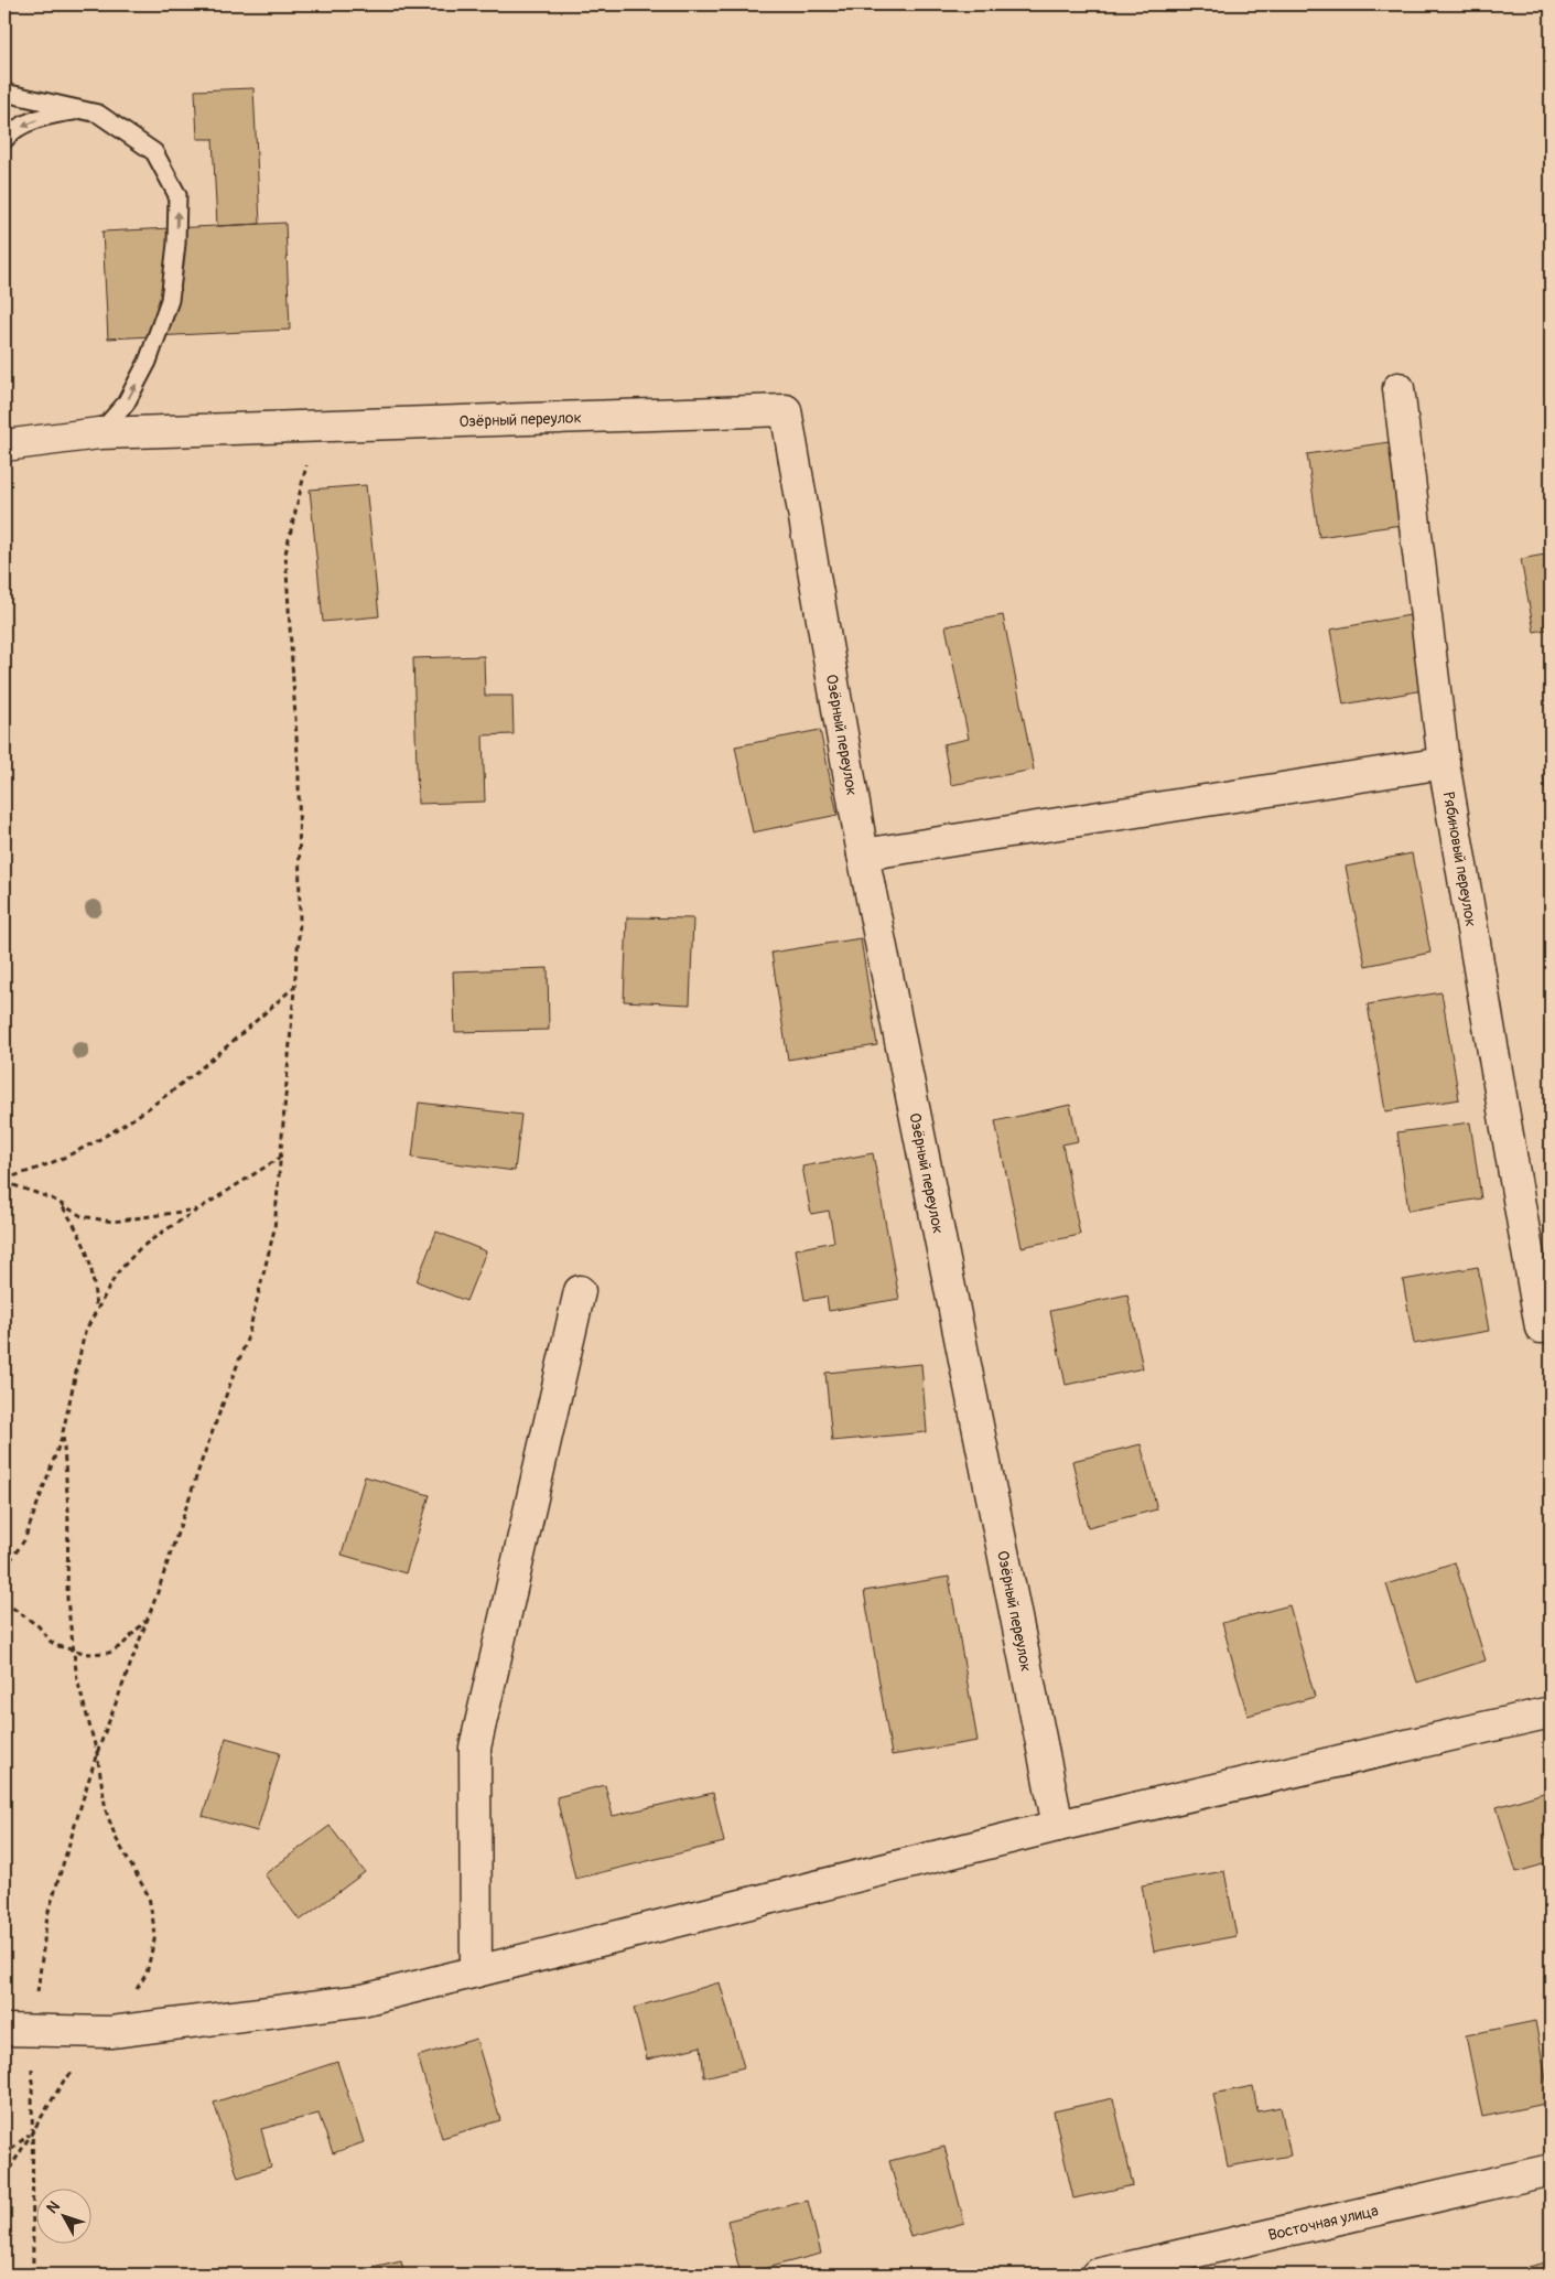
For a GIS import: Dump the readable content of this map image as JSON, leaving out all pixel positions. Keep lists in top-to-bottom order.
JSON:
{
  "streets": {
    "street": ["Озёрный переулок", "Рябиновый переулок", "Восточная улица"]
  },
  "north": "top left"
}
